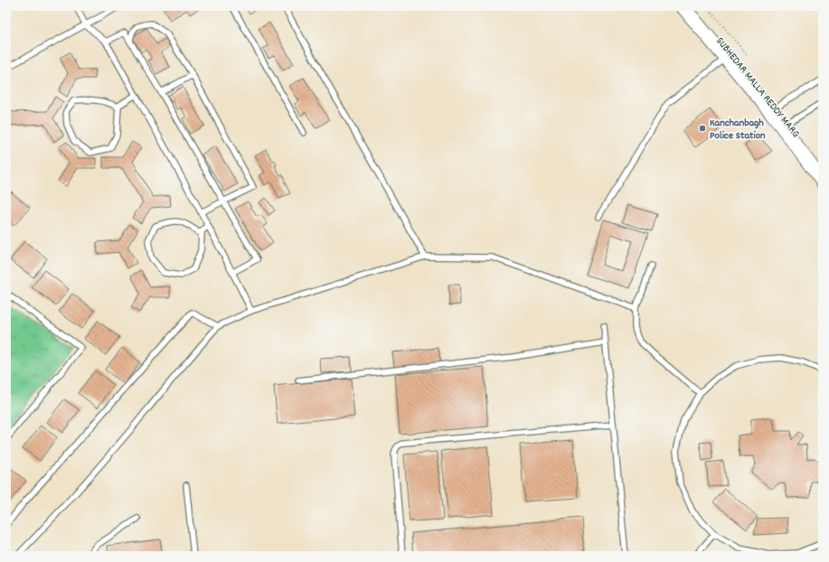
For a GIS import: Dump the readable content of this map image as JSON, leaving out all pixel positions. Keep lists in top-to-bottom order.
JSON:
{
  "streets": {
    "main road": ["SUBHEDAR MALLA REDDY MARG"]
  },
  "places": ["Kanchanbagh Police Station"]
}
